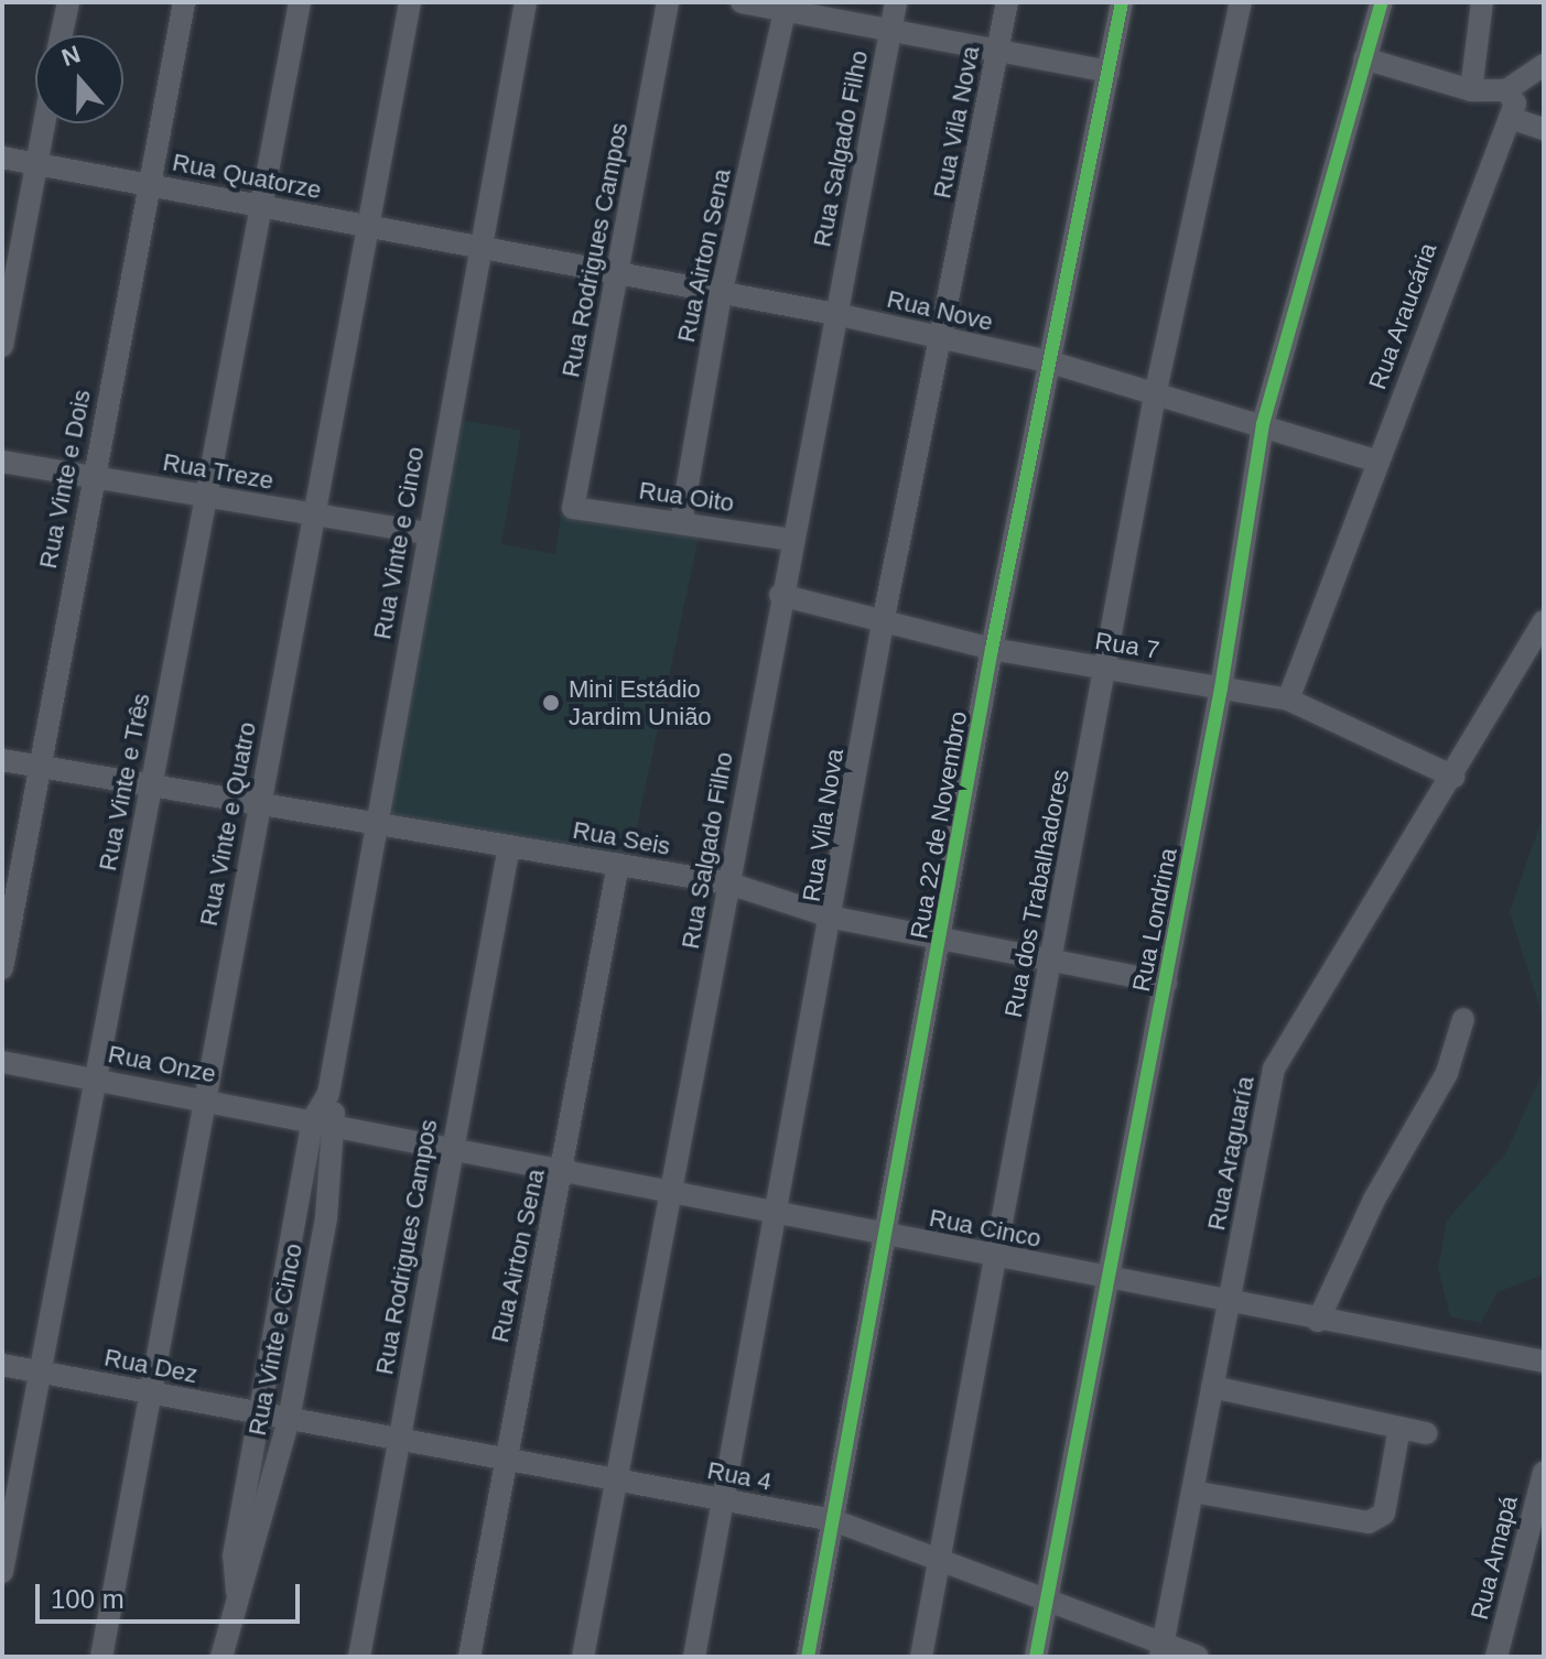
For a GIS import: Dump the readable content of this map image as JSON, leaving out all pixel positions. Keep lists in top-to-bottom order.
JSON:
{
  "streets": {
    "street": [
      "Rua Vila Nova",
      "Rua Salgado Filho",
      "Rua Quatorze",
      "Rua Rodrigues Campos",
      "Rua Airton Sena",
      "Rua Nove",
      "Rua Araucária",
      "Rua Treze",
      "Rua Vinte e Dois",
      "Rua Oito",
      "Rua Vinte e Cinco",
      "Rua 7",
      "Rua Vinte e Três",
      "Rua Vinte e Quatro",
      "Rua 22 de Novembro",
      "Rua Seis",
      "Rua dos Trabalhadores",
      "Rua Londrina",
      "Rua Onze",
      "Rua Araguaría",
      "Rua Cinco",
      "Rua Dez",
      "Rua 4",
      "Rua Amapá"
    ]
  },
  "crossings": [
    ["Rua Vila Nova", "Rua Nove"],
    ["Rua Vila Nova", "Rua 7"],
    ["Rua Vila Nova", "Rua Seis"],
    ["Rua Vila Nova", "Rua Cinco"],
    ["Rua Vila Nova", "Rua 4"],
    ["Rua Salgado Filho", "Rua Nove"],
    ["Rua Salgado Filho", "Rua Oito"],
    ["Rua Salgado Filho", "Rua 7"],
    ["Rua Salgado Filho", "Rua Seis"],
    ["Rua Salgado Filho", "Rua Cinco"],
    ["Rua Salgado Filho", "Rua 4"],
    ["Rua Quatorze", "Rua Nove"],
    ["Rua Quatorze", "Rua Vinte e Dois"],
    ["Rua Quatorze", "Rua Vinte e Cinco"],
    ["Rua Quatorze", "Rua Vinte e Três"],
    ["Rua Quatorze", "Rua Vinte e Quatro"],
    ["Rua Rodrigues Campos", "Rua Nove"],
    ["Rua Rodrigues Campos", "Rua Oito"],
    ["Rua Rodrigues Campos", "Rua Seis"],
    ["Rua Rodrigues Campos", "Rua Cinco"],
    ["Rua Rodrigues Campos", "Rua 4"],
    ["Rua Airton Sena", "Rua Nove"],
    ["Rua Airton Sena", "Rua Oito"],
    ["Rua Airton Sena", "Rua Seis"],
    ["Rua Airton Sena", "Rua Cinco"],
    ["Rua Airton Sena", "Rua 4"],
    ["Rua Nove", "Rua Araucária"],
    ["Rua Nove", "Rua Vinte e Cinco"],
    ["Rua Nove", "Rua 22 de Novembro"],
    ["Rua Nove", "Rua dos Trabalhadores"],
    ["Rua Nove", "Rua Londrina"],
    ["Rua Araucária", "Rua 7"],
    ["Rua Treze", "Rua Vinte e Dois"],
    ["Rua Treze", "Rua Vinte e Cinco"],
    ["Rua Treze", "Rua Vinte e Três"],
    ["Rua Treze", "Rua Vinte e Quatro"],
    ["Rua Vinte e Dois", "Rua Seis"],
    ["Rua Vinte e Cinco", "Rua Seis"],
    ["Rua Vinte e Cinco", "Rua Onze"],
    ["Rua Vinte e Cinco", "Rua Cinco"],
    ["Rua Vinte e Cinco", "Rua Dez"],
    ["Rua Vinte e Cinco", "Rua 4"],
    ["Rua 7", "Rua 22 de Novembro"],
    ["Rua 7", "Rua dos Trabalhadores"],
    ["Rua 7", "Rua Londrina"],
    ["Rua 7", "Rua Araguaría"],
    ["Rua Vinte e Três", "Rua Seis"],
    ["Rua Vinte e Três", "Rua Onze"],
    ["Rua Vinte e Três", "Rua Dez"],
    ["Rua Vinte e Quatro", "Rua Seis"],
    ["Rua Vinte e Quatro", "Rua Onze"],
    ["Rua Vinte e Quatro", "Rua Dez"],
    ["Rua 22 de Novembro", "Rua Seis"],
    ["Rua 22 de Novembro", "Rua Cinco"],
    ["Rua 22 de Novembro", "Rua 4"],
    ["Rua Seis", "Rua dos Trabalhadores"],
    ["Rua Seis", "Rua Londrina"],
    ["Rua dos Trabalhadores", "Rua Cinco"],
    ["Rua dos Trabalhadores", "Rua 4"],
    ["Rua Londrina", "Rua Cinco"],
    ["Rua Londrina", "Rua 4"],
    ["Rua Onze", "Rua Cinco"],
    ["Rua Araguaría", "Rua Cinco"],
    ["Rua Araguaría", "Rua 4"],
    ["Rua Dez", "Rua 4"]
  ],
  "places": ["Mini Estádio Jardim União"],
  "scale_bar": "100 m",
  "north": "top"
}
